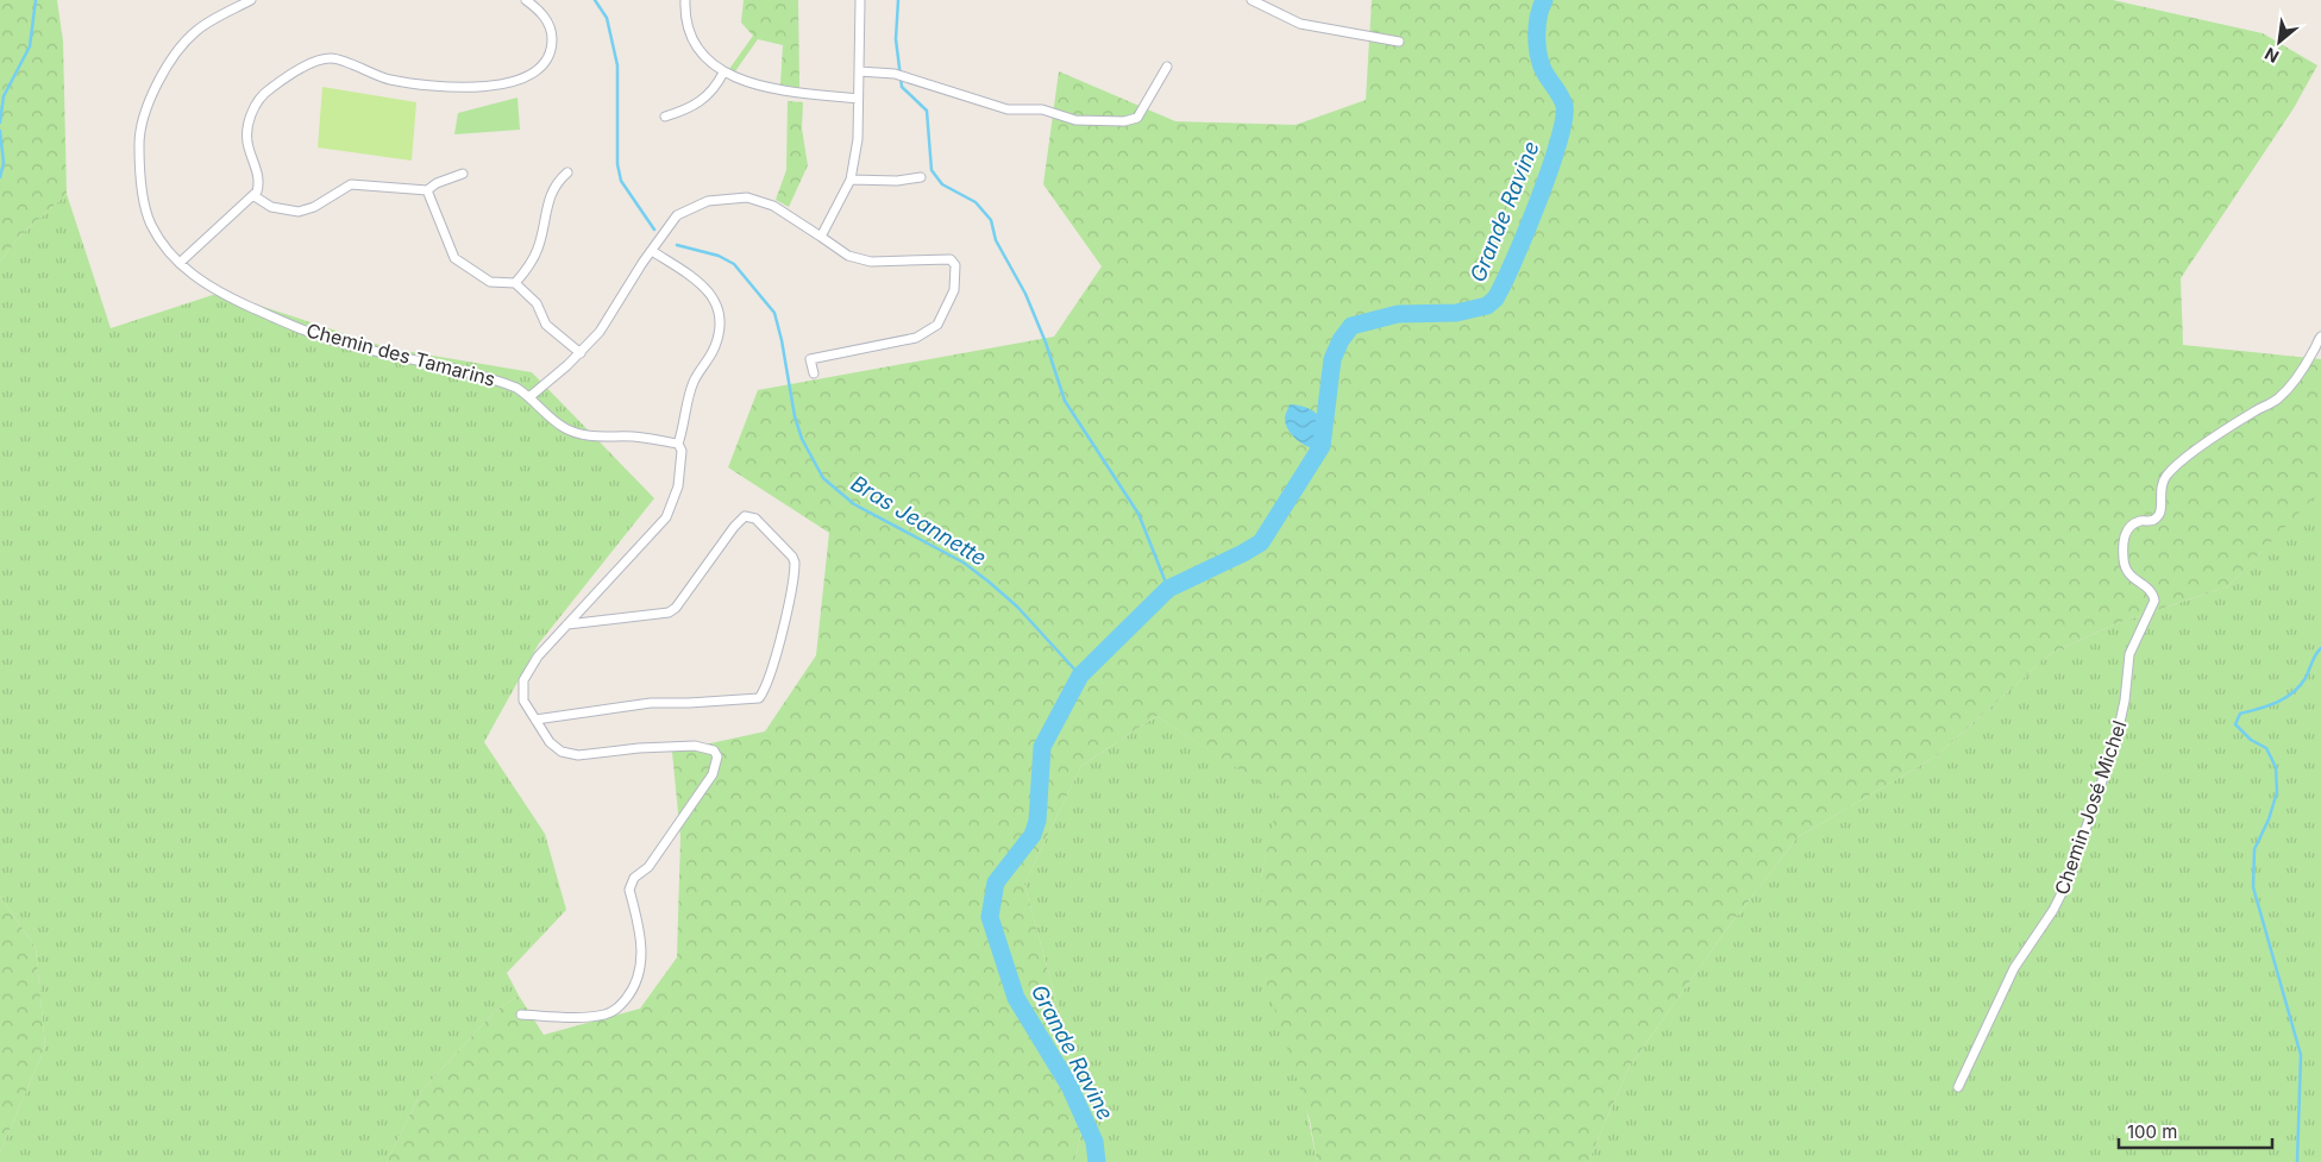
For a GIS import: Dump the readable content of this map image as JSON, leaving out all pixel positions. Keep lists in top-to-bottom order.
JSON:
{
  "streets": {
    "street": ["Chemin des Tamarins", "Chemin José Michel"]
  },
  "water": ["Grande Ravine", "Bras Jeannette"],
  "scale_bar": "100 m",
  "north": "bottom left"
}
